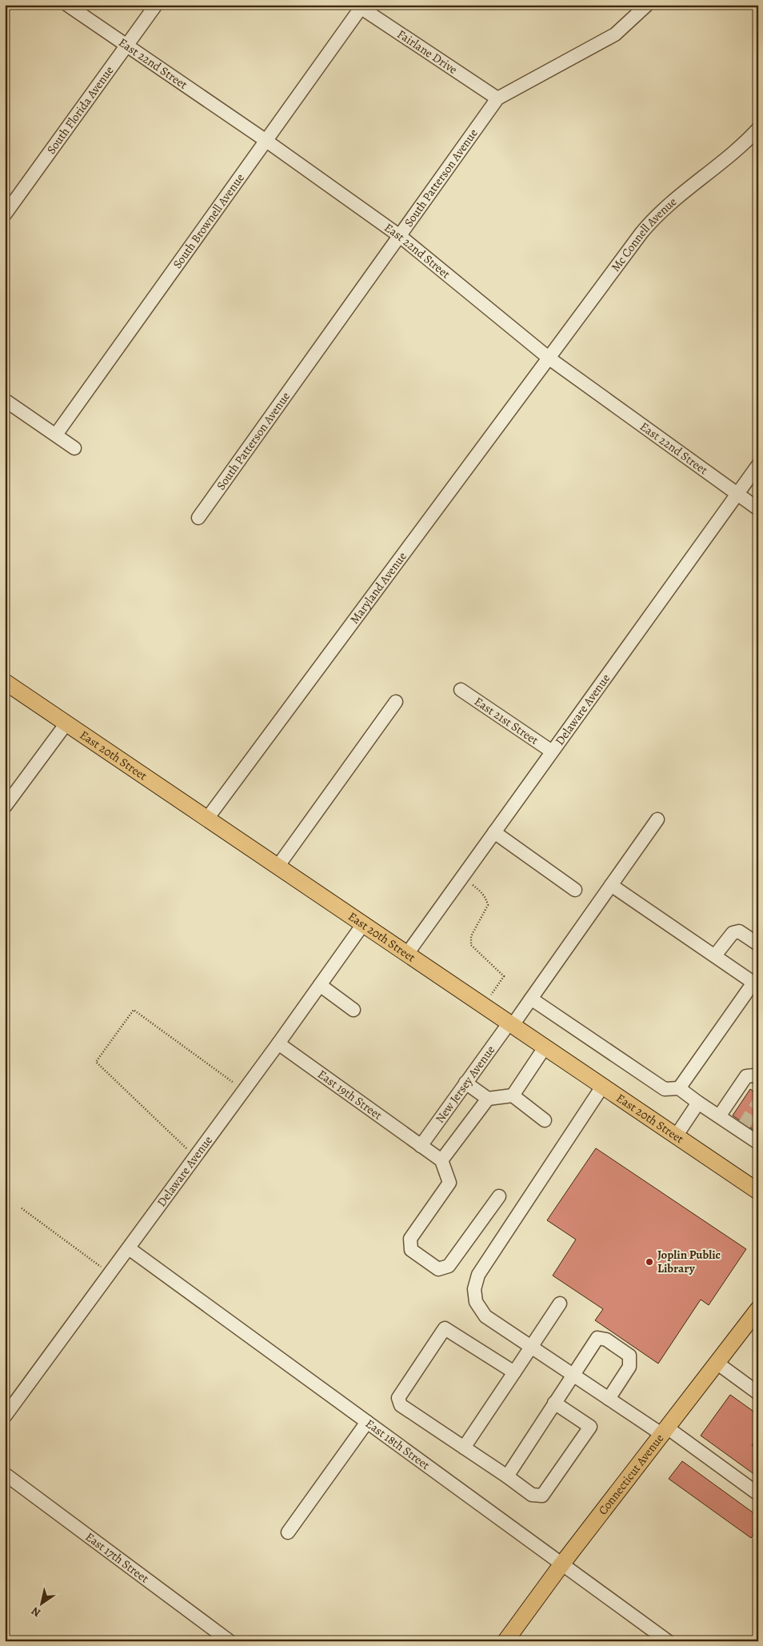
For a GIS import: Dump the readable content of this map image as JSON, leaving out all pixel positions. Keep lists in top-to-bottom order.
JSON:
{
  "streets": {
    "main road": ["East 20th Street", "Connecticut Avenue"],
    "street": [
      "Fairlane Drive",
      "East 22nd Street",
      "South Florida Avenue",
      "South Patterson Avenue",
      "South Brownell Avenue",
      "Mc Connell Avenue",
      "Maryland Avenue",
      "Delaware Avenue",
      "East 21st Street",
      "New Jersey Avenue",
      "East 19th Street",
      "East 18th Street",
      "East 17th Street"
    ]
  },
  "crossings": [
    ["Fairlane Drive", "South Patterson Avenue"],
    ["Fairlane Drive", "South Brownell Avenue"],
    ["East 22nd Street", "South Florida Avenue"],
    ["East 22nd Street", "South Patterson Avenue"],
    ["East 22nd Street", "South Brownell Avenue"],
    ["East 22nd Street", "Mc Connell Avenue"],
    ["East 22nd Street", "Maryland Avenue"],
    ["East 22nd Street", "Delaware Avenue"],
    ["Mc Connell Avenue", "Maryland Avenue"],
    ["Maryland Avenue", "East 20th Street"],
    ["Delaware Avenue", "East 21st Street"],
    ["Delaware Avenue", "East 20th Street"],
    ["Delaware Avenue", "East 19th Street"],
    ["Delaware Avenue", "East 18th Street"],
    ["East 20th Street", "New Jersey Avenue"],
    ["New Jersey Avenue", "East 19th Street"],
    ["East 18th Street", "Connecticut Avenue"]
  ],
  "places": ["Joplin Public Library"],
  "north": "bottom left"
}
